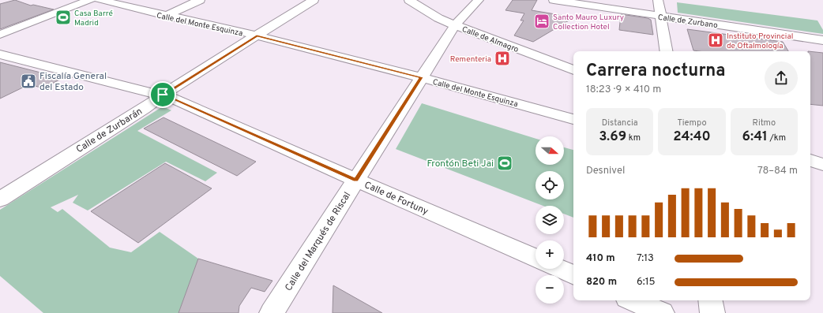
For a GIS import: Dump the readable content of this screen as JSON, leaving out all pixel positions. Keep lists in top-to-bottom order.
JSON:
{
  "streets": {
    "street": [
      "Calle de Zurbano",
      "Calle del Monte Esquinza",
      "Calle de Almagro",
      "Calle de Zurbarán",
      "Calle de Fortuny",
      "Calle del Marqués de Riscal"
    ]
  },
  "crossings": [
    ["Calle del Monte Esquinza", "Calle de Zurbarán"],
    ["Calle del Monte Esquinza", "Calle del Marqués de Riscal"],
    ["Calle de Almagro", "Calle del Marqués de Riscal"],
    ["Calle de Zurbarán", "Calle de Fortuny"],
    ["Calle de Fortuny", "Calle del Marqués de Riscal"]
  ],
  "places": {
    "sports": ["Casa Barré Madrid", "Frontón Beti Jai"],
    "hotel": ["Santo Mauro Luxury Collection Hotel"],
    "hospital": ["Instituto Provincial de Oftalmología", "Rementeria"],
    "public building": ["Fiscalía General del Estado"]
  },
  "north": "right",
  "page": {
    "heading": ["Carrera nocturna", "18:23 · 9 × 410 m"],
    "stats": [
      ["Distancia", "3.69 km"],
      ["Tiempo", "24:40"],
      ["Ritmo", "6:41 /km"]
    ],
    "map_buttons": ["+", "−"],
    "chart": ["Desnivel", "78–84 m"],
    "list": [
      {
        "name": "410 m",
        "note": "7:13"
      },
      {
        "name": "820 m",
        "note": "6:15"
      }
    ]
  }
}
